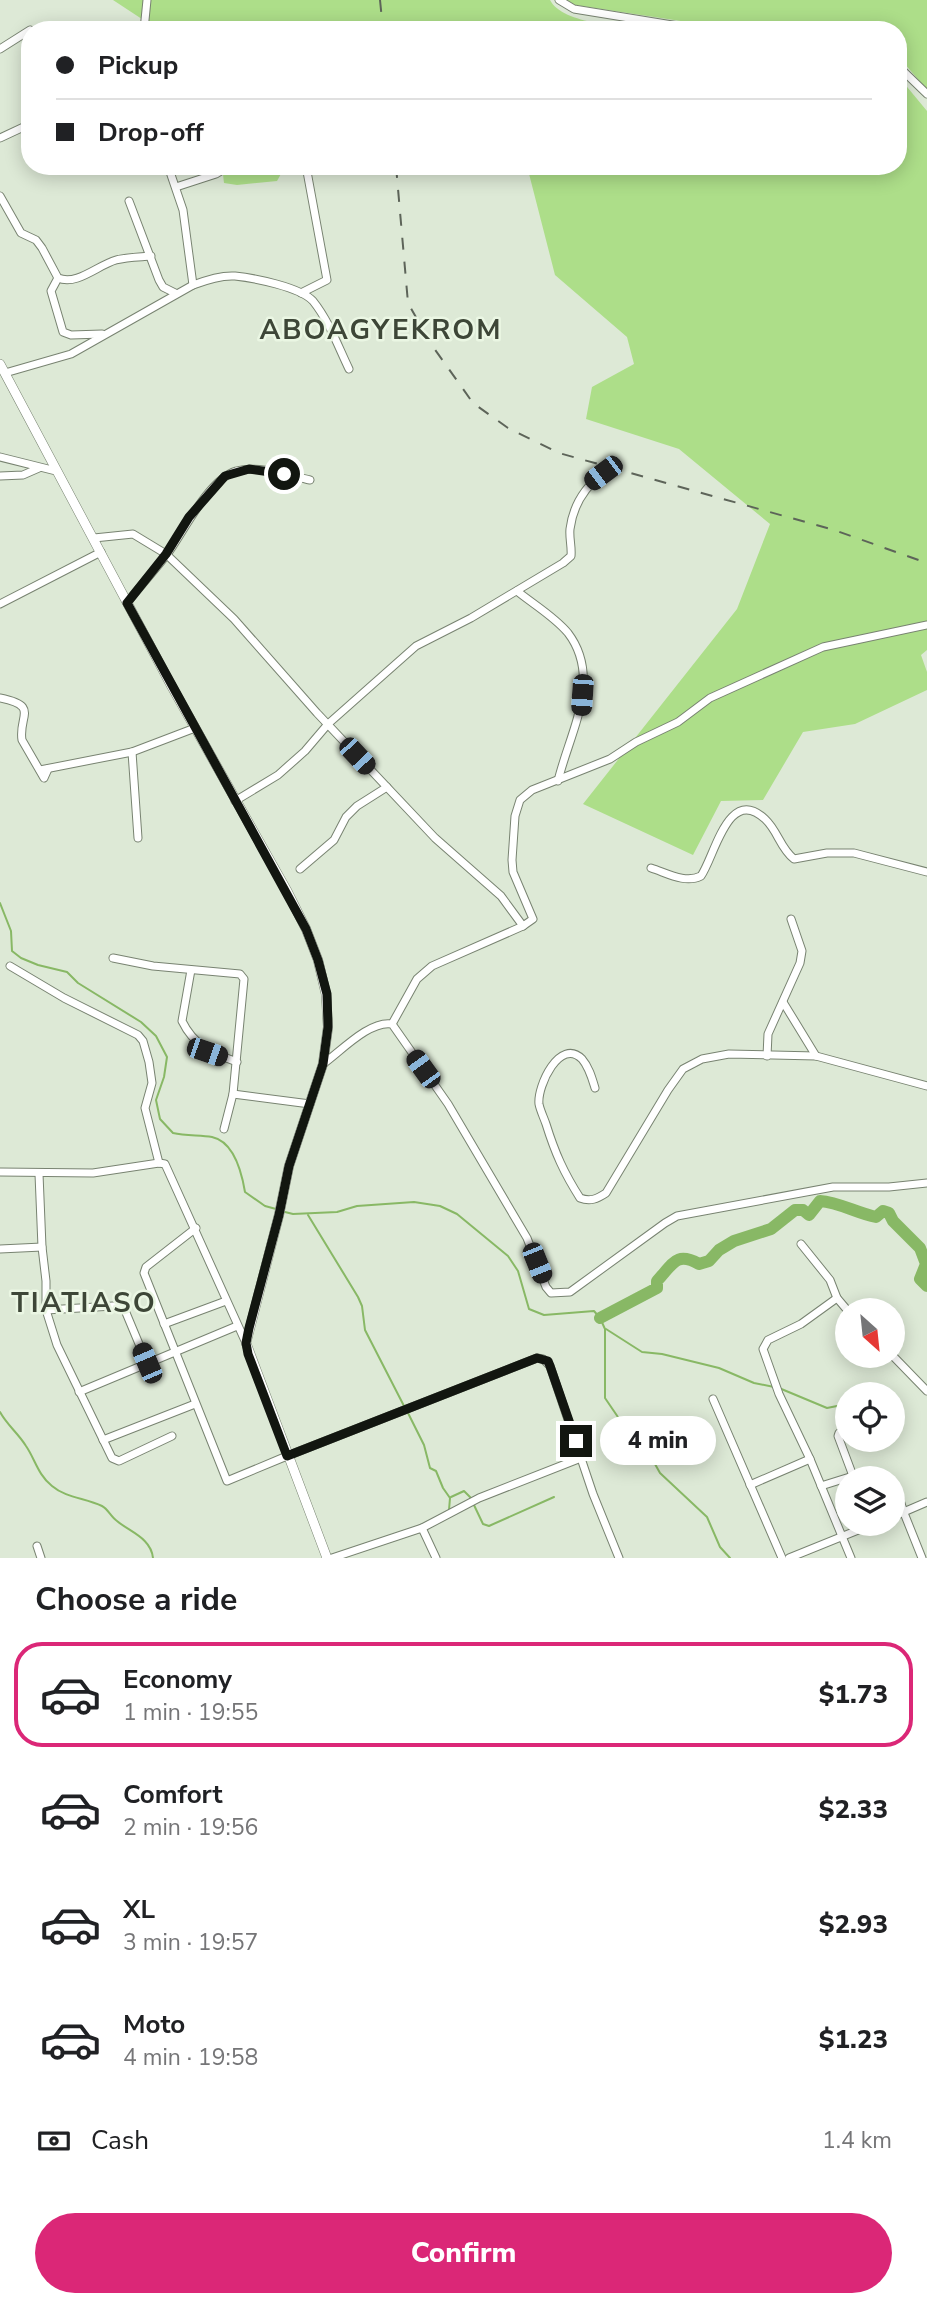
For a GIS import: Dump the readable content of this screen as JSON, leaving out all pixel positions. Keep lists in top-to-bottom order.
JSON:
{
  "districts": ["ABOAGYEKROM", "TIATIASO"],
  "north": "bottom right",
  "page": {
    "banner": ["Pickup", "Drop-off"],
    "bubble": "4 min",
    "heading": "Choose a ride",
    "list": [
      {
        "name": "Economy",
        "note": "1 min · 19:55",
        "value": "$1.73"
      },
      {
        "name": "Comfort",
        "note": "2 min · 19:56",
        "value": "$2.33"
      },
      {
        "name": "XL",
        "note": "3 min · 19:57",
        "value": "$2.93"
      },
      {
        "name": "Moto",
        "note": "4 min · 19:58",
        "value": "$1.23"
      }
    ],
    "pay": ["Cash", "1.4 km"],
    "buttons": "Confirm"
  }
}
